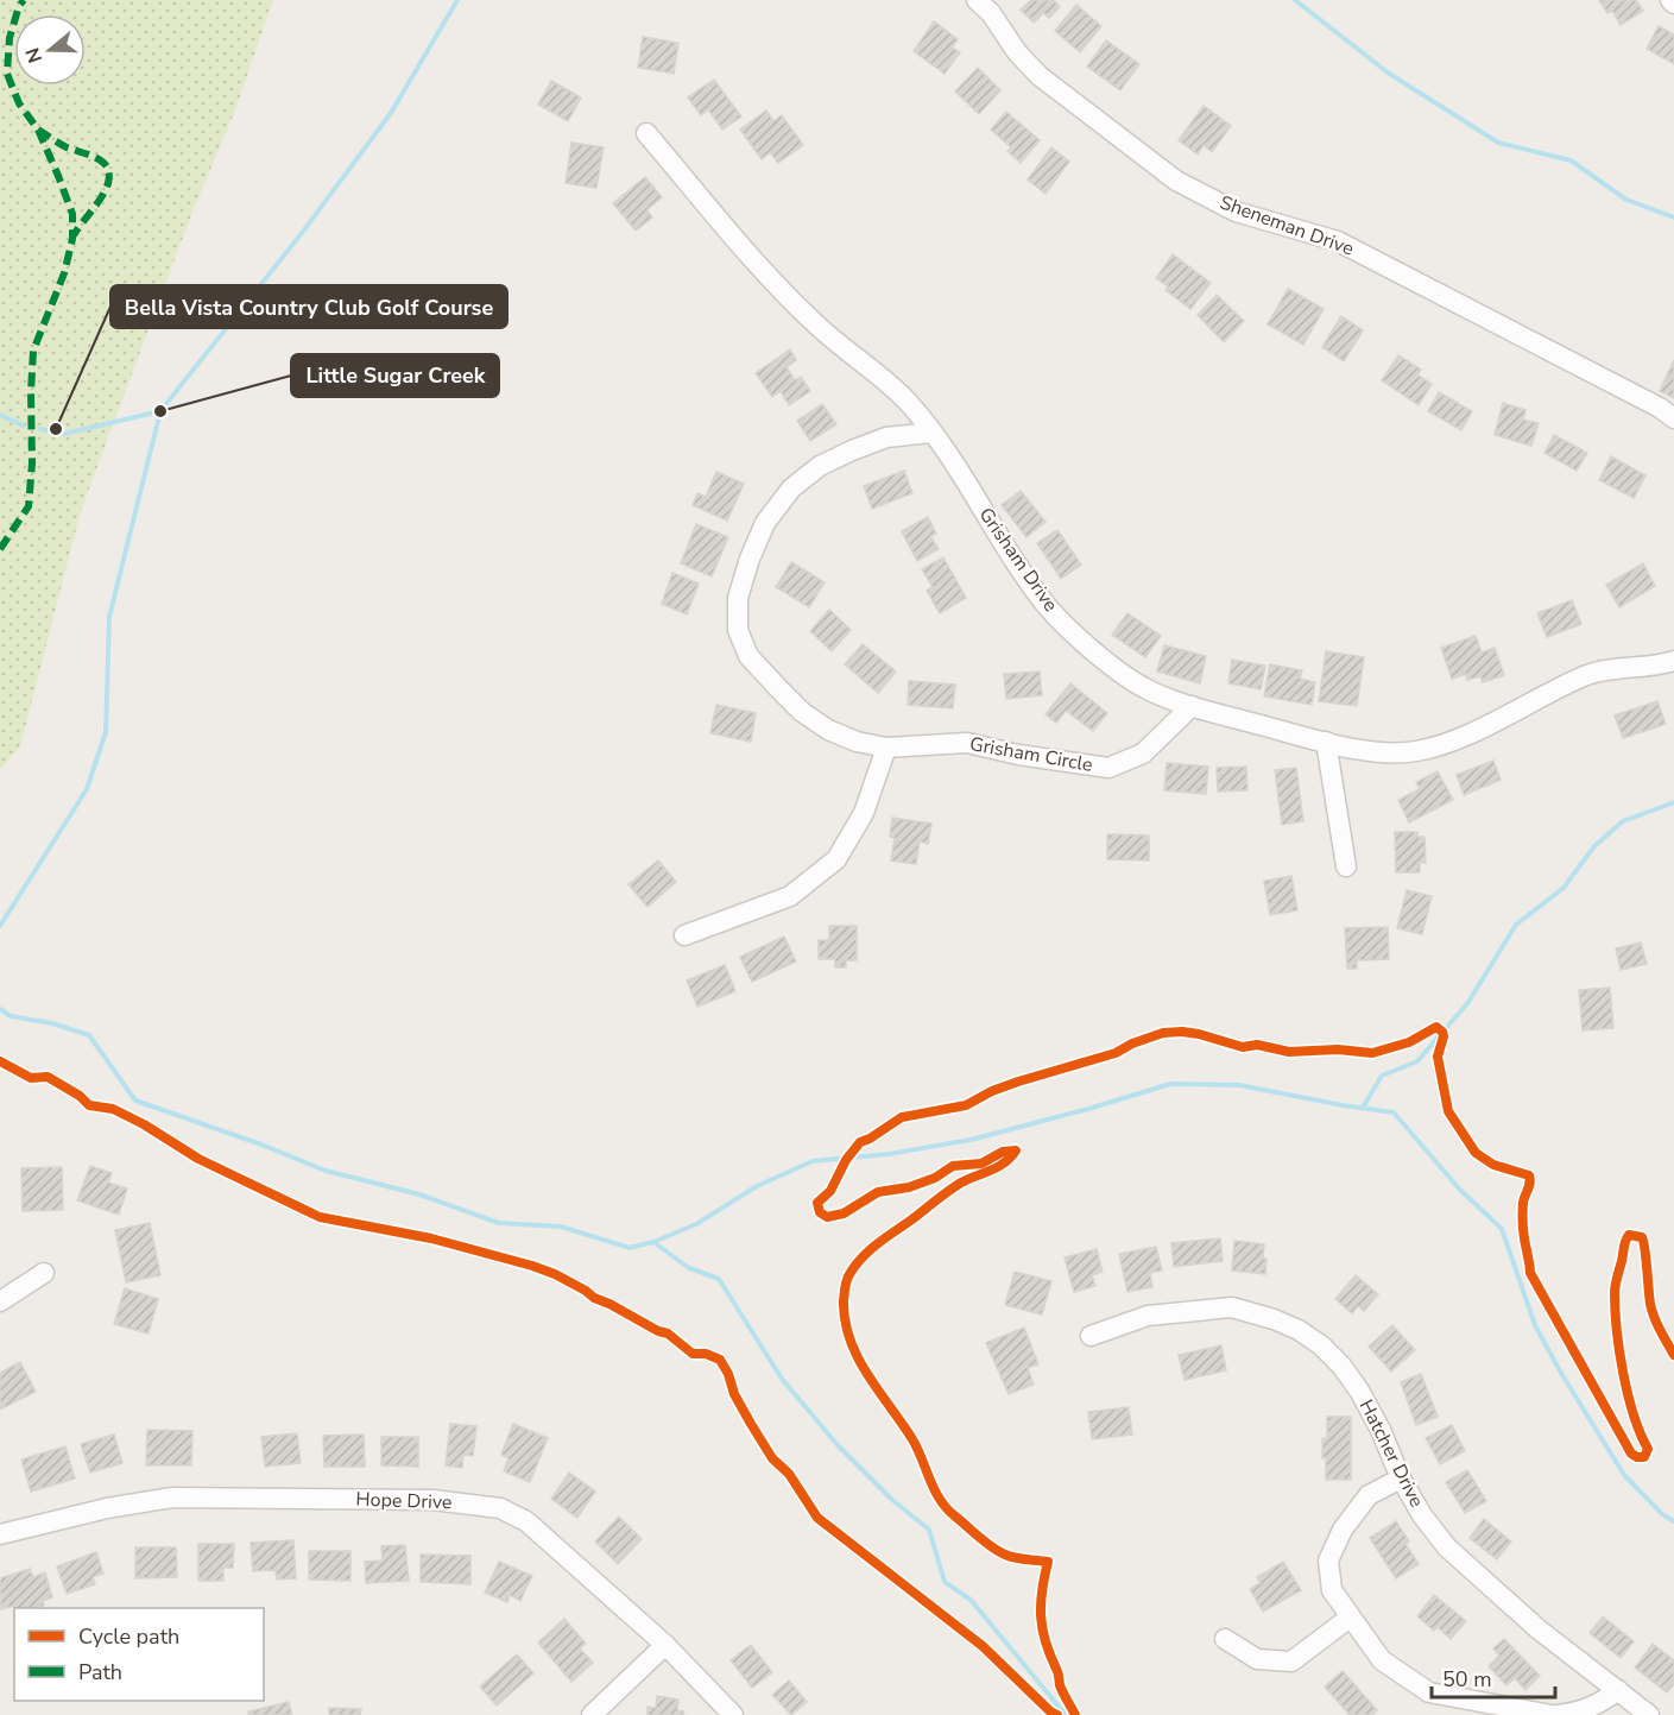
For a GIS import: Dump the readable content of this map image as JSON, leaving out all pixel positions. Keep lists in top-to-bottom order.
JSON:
{
  "streets": {
    "street": [
      "Sheneman Drive",
      "Grisham Drive",
      "Grisham Circle",
      "Hatcher Drive",
      "Hope Drive"
    ]
  },
  "crossings": [
    ["Grisham Drive", "Grisham Circle"]
  ],
  "places": ["Little Sugar Creek", "Bella Vista Country Club Golf Course"],
  "legend": ["Cycle path", "Path"],
  "scale_bar": "50 m",
  "north": "left"
}
